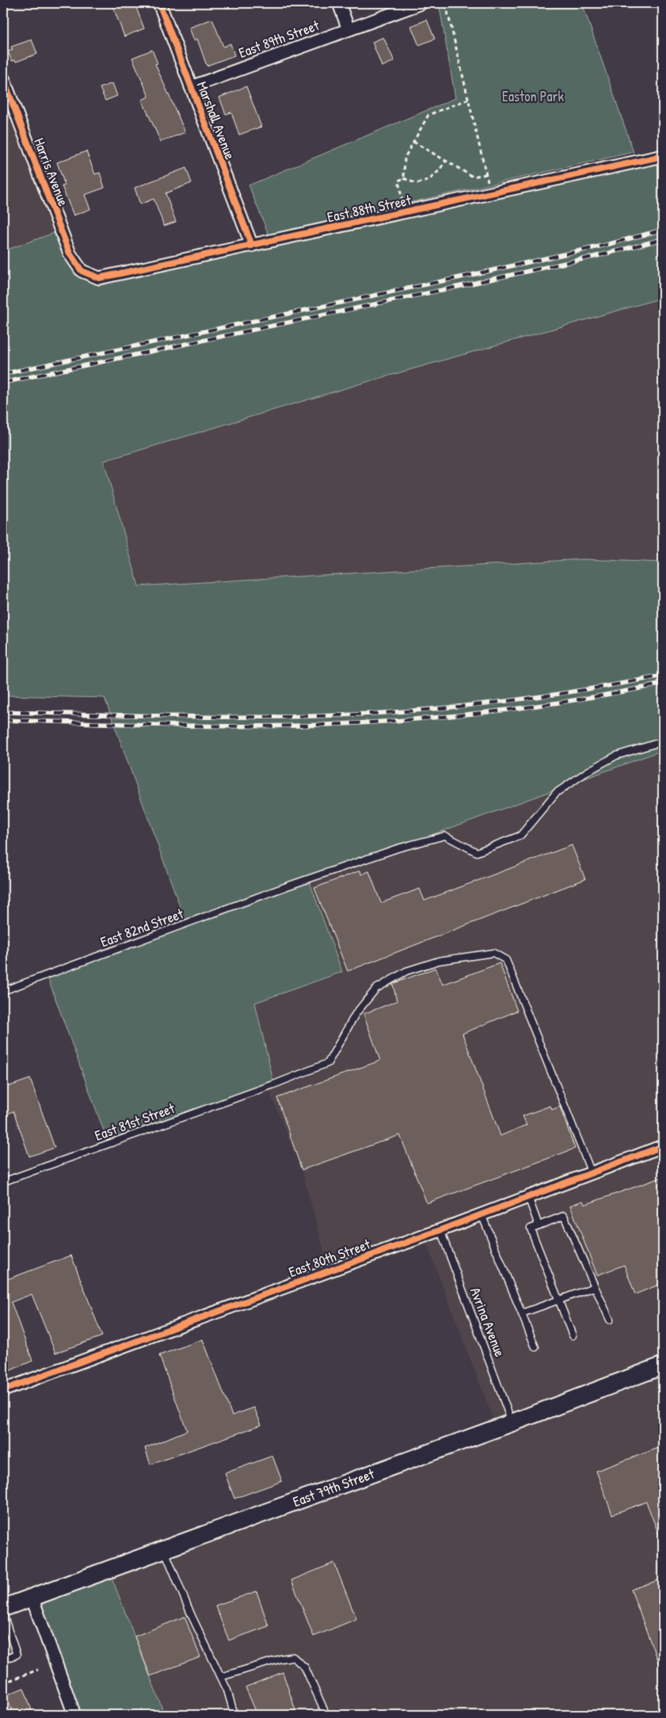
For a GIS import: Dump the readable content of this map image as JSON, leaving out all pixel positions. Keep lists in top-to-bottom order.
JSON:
{
  "streets": {
    "main road": ["East 79th Street"],
    "street": [
      "East 89th Street",
      "Marshall Avenue",
      "Harris Avenue",
      "East 88th Street",
      "East 80th Street"
    ],
    "lane": ["East 82nd Street", "East 81st Street", "Avrina Avenue"]
  },
  "crossings": [
    ["East 89th Street", "Marshall Avenue"],
    ["Marshall Avenue", "East 88th Street"],
    ["Harris Avenue", "East 88th Street"],
    ["East 81st Street", "East 80th Street"],
    ["East 80th Street", "Avrina Avenue"],
    ["Avrina Avenue", "East 79th Street"]
  ],
  "parks": ["Easton Park"]
}
